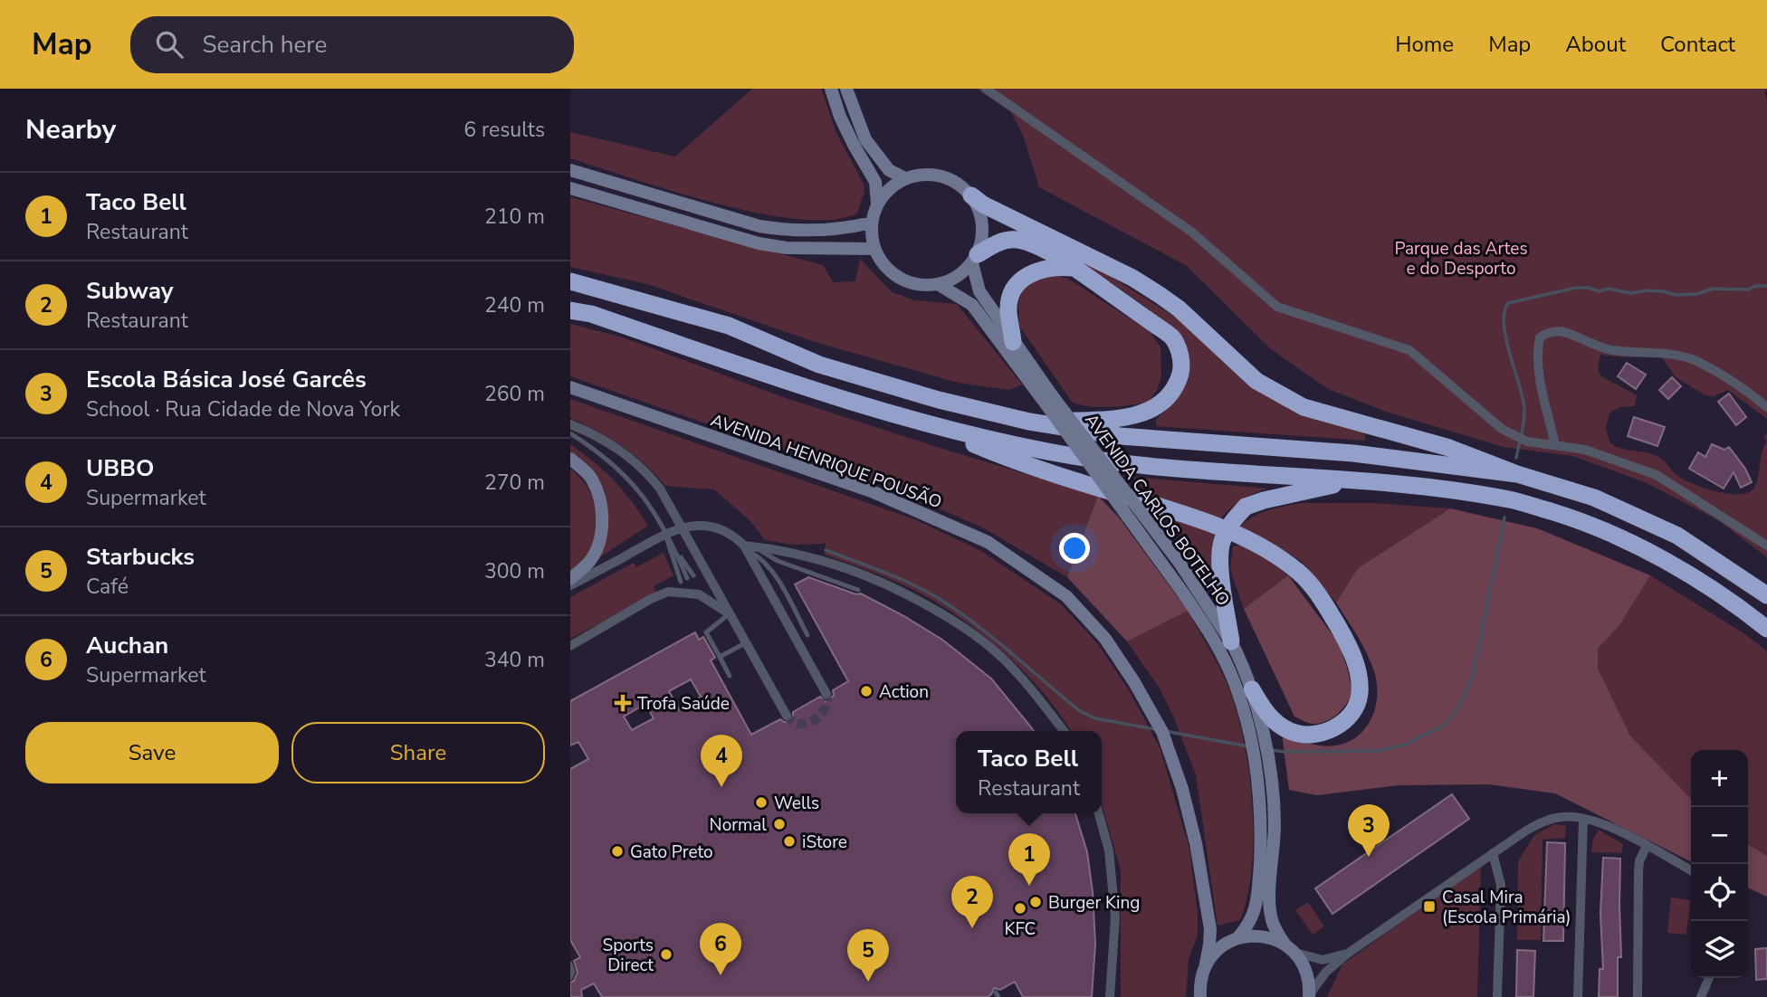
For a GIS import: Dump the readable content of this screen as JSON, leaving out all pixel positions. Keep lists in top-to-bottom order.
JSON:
{
  "streets": {
    "main road": ["AVENIDA HENRIQUE POUSÃO", "AVENIDA CARLOS BOTELHO"]
  },
  "parks": ["Parque das Artes e do Desporto"],
  "places": {
    "other": [
      "Action",
      "Wells",
      "Normal",
      "iStore",
      "Gato Preto",
      "Burger King",
      "KFC",
      "Sports Direct"
    ],
    "health": ["Trofa Saúde"],
    "transit": ["Casal Mira (Escola Primária)"]
  },
  "page": {
    "header": "Map",
    "search": "Search here",
    "nav": [
      "Home",
      "Map",
      "About",
      "Contact"
    ],
    "heading": ["Nearby", "6 results"],
    "list": [
      {
        "mark": "1",
        "name": "Taco Bell",
        "note": "Restaurant",
        "value": "210 m"
      },
      {
        "mark": "2",
        "name": "Subway",
        "note": "Restaurant",
        "value": "240 m"
      },
      {
        "mark": "3",
        "name": "Escola Básica José Garcês",
        "note": "School · Rua Cidade de Nova York",
        "value": "260 m"
      },
      {
        "mark": "4",
        "name": "UBBO",
        "note": "Supermarket",
        "value": "270 m"
      },
      {
        "mark": "5",
        "name": "Starbucks",
        "note": "Café",
        "value": "300 m"
      },
      {
        "mark": "6",
        "name": "Auchan",
        "note": "Supermarket",
        "value": "340 m"
      }
    ],
    "buttons": ["Save", "Share"],
    "popup": ["Taco Bell", "Restaurant"],
    "pins": [
      "4",
      "3",
      "1",
      "2",
      "6",
      "5"
    ],
    "map_buttons": ["+", "−"]
  }
}
